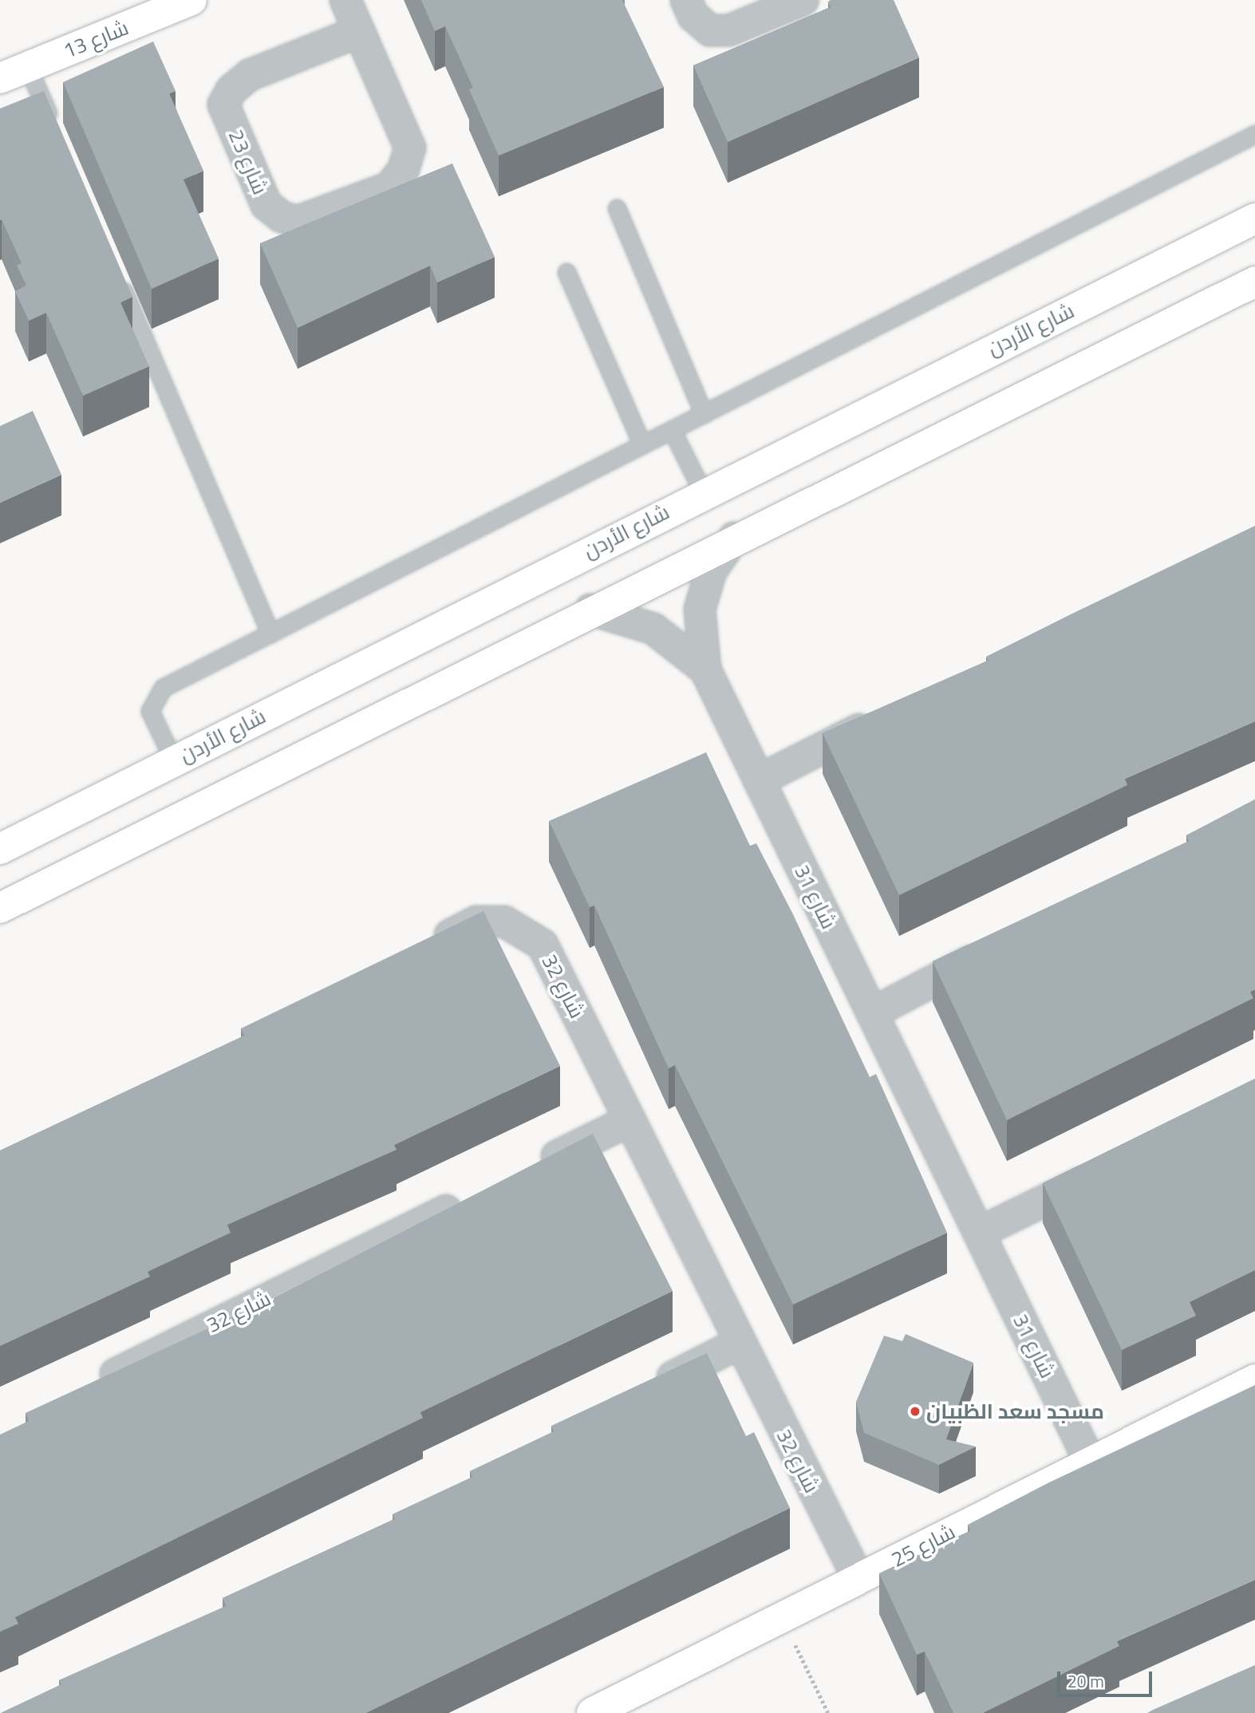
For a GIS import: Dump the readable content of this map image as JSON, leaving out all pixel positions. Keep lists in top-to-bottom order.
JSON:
{
  "streets": {
    "main road": ["شارع 13", "شارع الأردن", "شارع 25"],
    "street": ["23 شارع", "شارع 31", "شارع 32"]
  },
  "crossings": [
    ["شارع 31", "شارع 25"],
    ["شارع 32", "شارع 25"]
  ],
  "places": ["مسجد سعد الظبيان"],
  "scale_bar": "20 m"
}
